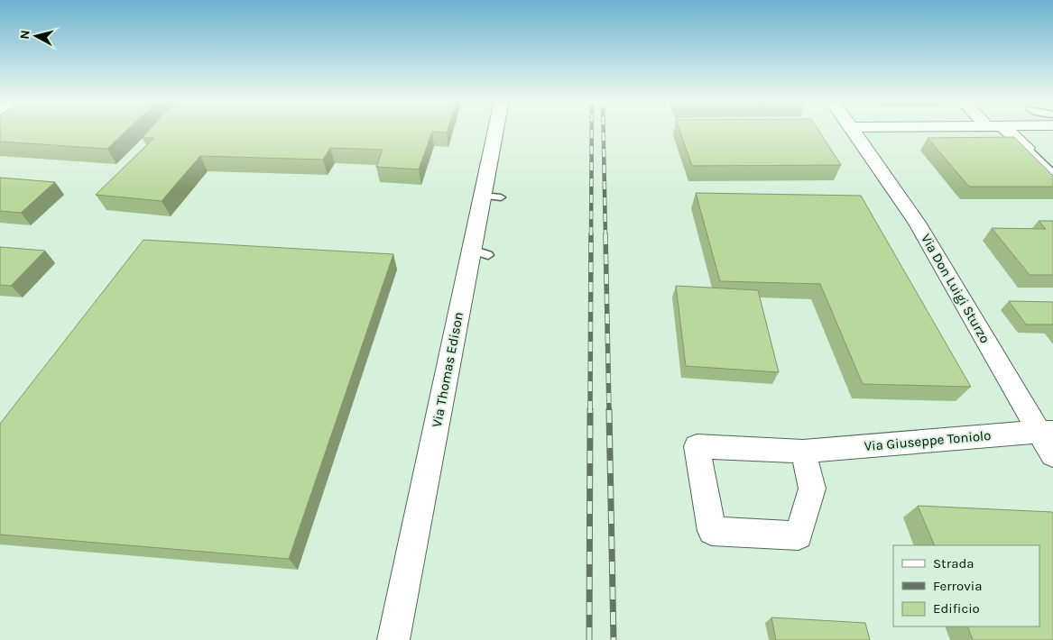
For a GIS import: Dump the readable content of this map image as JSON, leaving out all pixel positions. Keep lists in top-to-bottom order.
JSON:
{
  "streets": {
    "street": ["Via Don Luigi Sturzo", "Via Thomas Edison", "Via Giuseppe Toniolo"]
  },
  "crossings": [
    ["Via Don Luigi Sturzo", "Via Giuseppe Toniolo"]
  ],
  "legend": ["Strada", "Ferrovia", "Edificio"],
  "north": "left"
}
